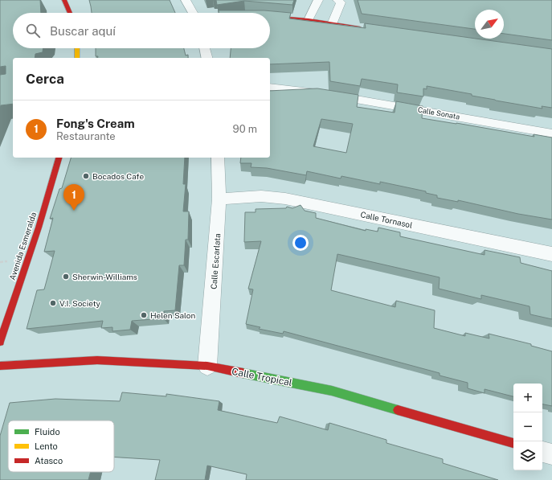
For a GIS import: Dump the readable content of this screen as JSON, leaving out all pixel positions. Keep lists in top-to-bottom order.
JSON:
{
  "streets": {
    "street": [
      "Calle Sonata",
      "Calle Tornasol",
      "Avenida Esmeralda",
      "Calle Escarlata",
      "Calle Tropical"
    ]
  },
  "crossings": [
    ["Calle Tornasol", "Calle Escarlata"],
    ["Calle Escarlata", "Calle Tropical"]
  ],
  "places": [
    "Bocados Cafe",
    "Sherwin-Williams",
    "V.I. Society",
    "Helen Salon"
  ],
  "legend": ["Fluido", "Lento", "Atasco"],
  "north": "top right",
  "page": {
    "search": "Buscar aquí",
    "heading": "Cerca",
    "list": [
      {
        "mark": "1",
        "name": "Fong's Cream",
        "note": "Restaurante",
        "value": "90 m"
      }
    ],
    "pins": "1",
    "map_buttons": ["+", "−"]
  }
}
